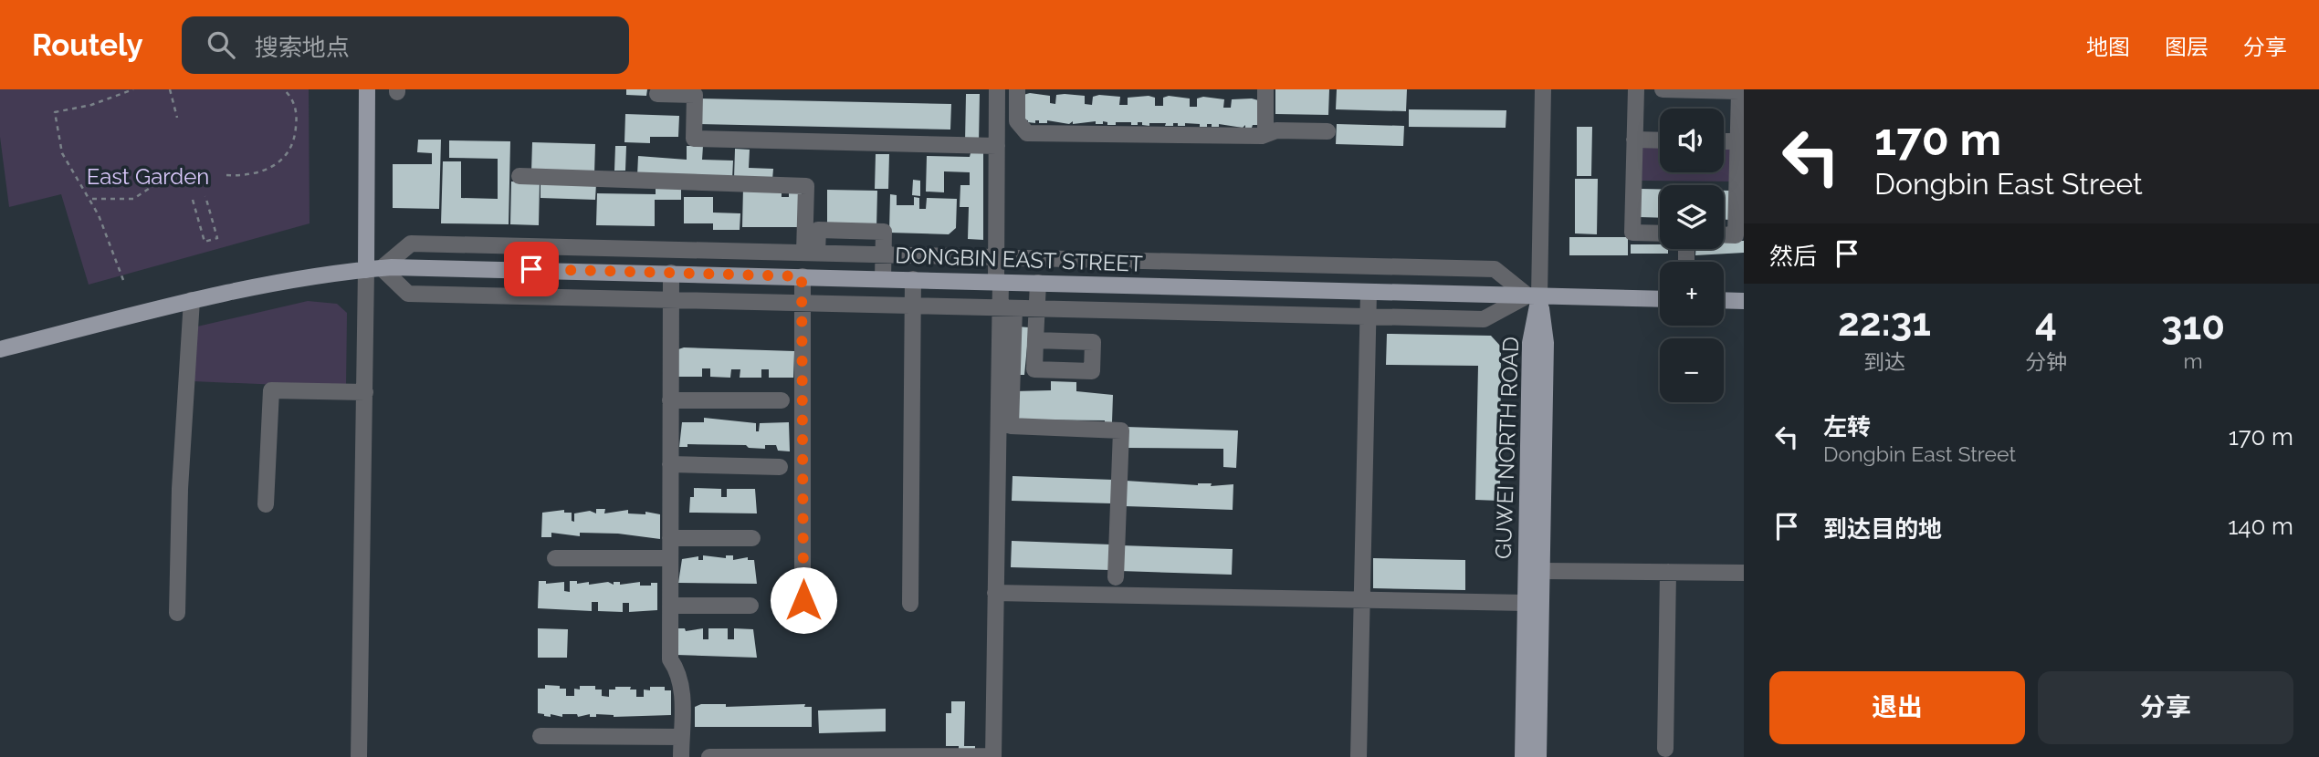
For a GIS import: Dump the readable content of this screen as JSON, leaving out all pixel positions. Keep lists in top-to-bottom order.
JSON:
{
  "streets": {
    "main road": ["DONGBIN EAST STREET", "GUWEI NORTH ROAD"]
  },
  "crossings": [
    ["DONGBIN EAST STREET", "GUWEI NORTH ROAD"]
  ],
  "parks": ["East Garden"],
  "page": {
    "header": "Routely",
    "search": "搜索地点",
    "nav": ["地图", "图层", "分享"],
    "turn": ["170 m", "Dongbin East Street"],
    "map_buttons": ["+", "−"],
    "then": "然后",
    "eta": [
      "22:31",
      "到达",
      "4",
      "分钟",
      "310",
      "m"
    ],
    "list": [
      {
        "name": "左转",
        "note": "Dongbin East Street",
        "value": "170 m"
      },
      {
        "name": "到达目的地",
        "value": "140 m"
      }
    ],
    "buttons": ["退出", "分享"]
  }
}
